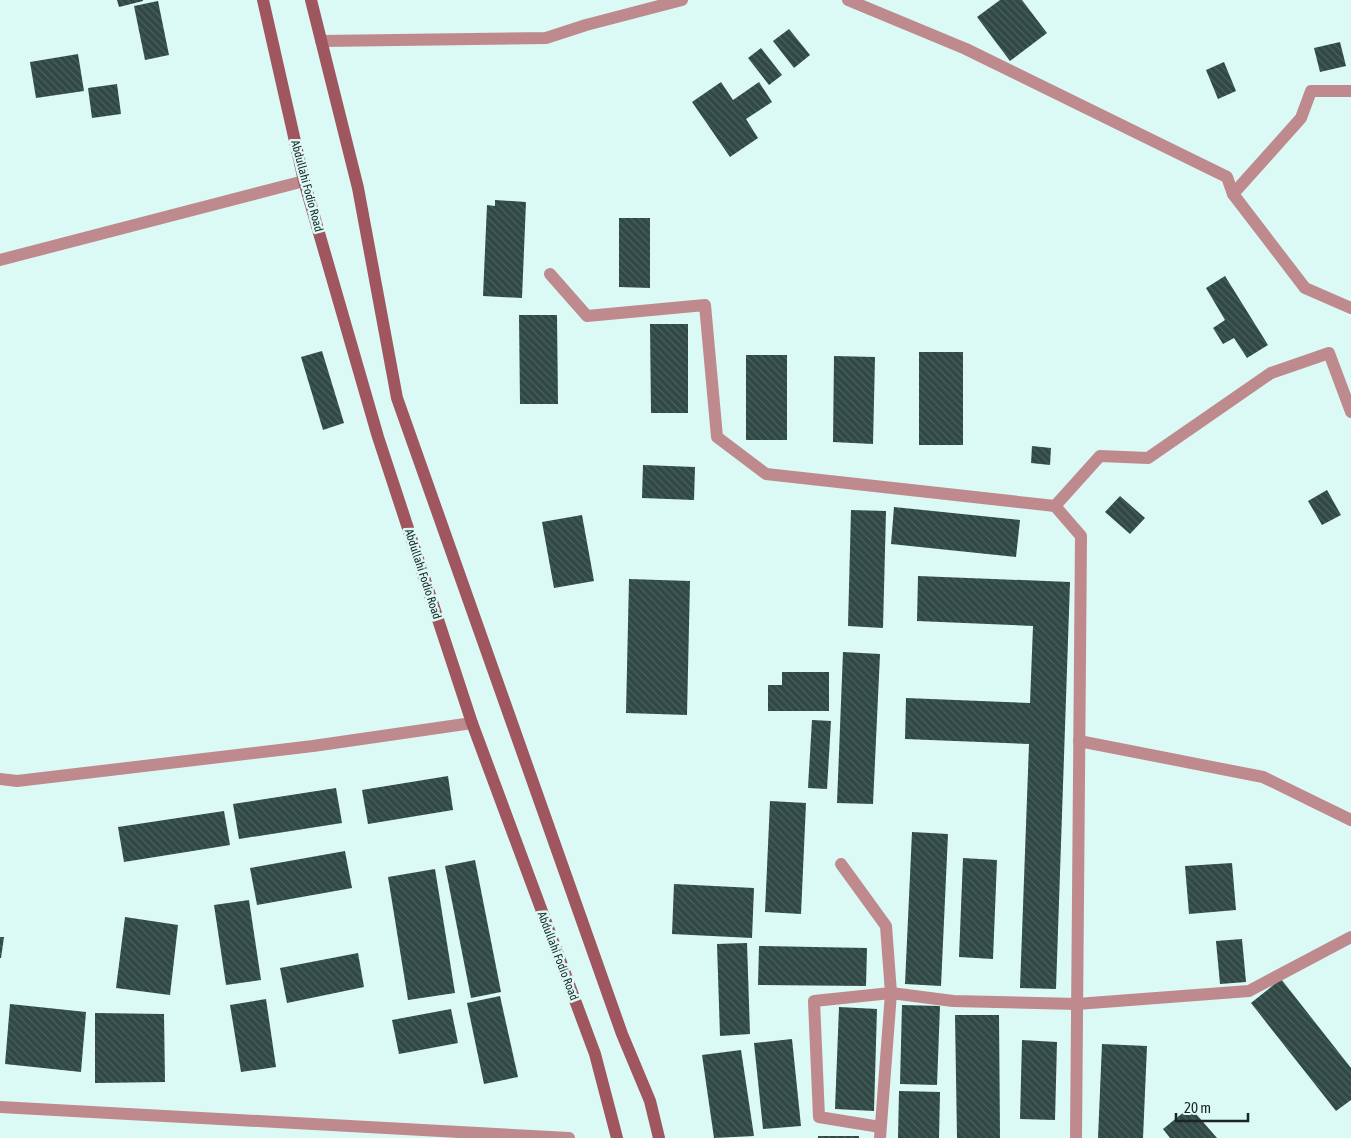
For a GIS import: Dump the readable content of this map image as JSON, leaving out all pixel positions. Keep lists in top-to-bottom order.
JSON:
{
  "streets": {
    "main road": ["Abdullahi Fodio Road"]
  },
  "scale_bar": "20 m"
}
